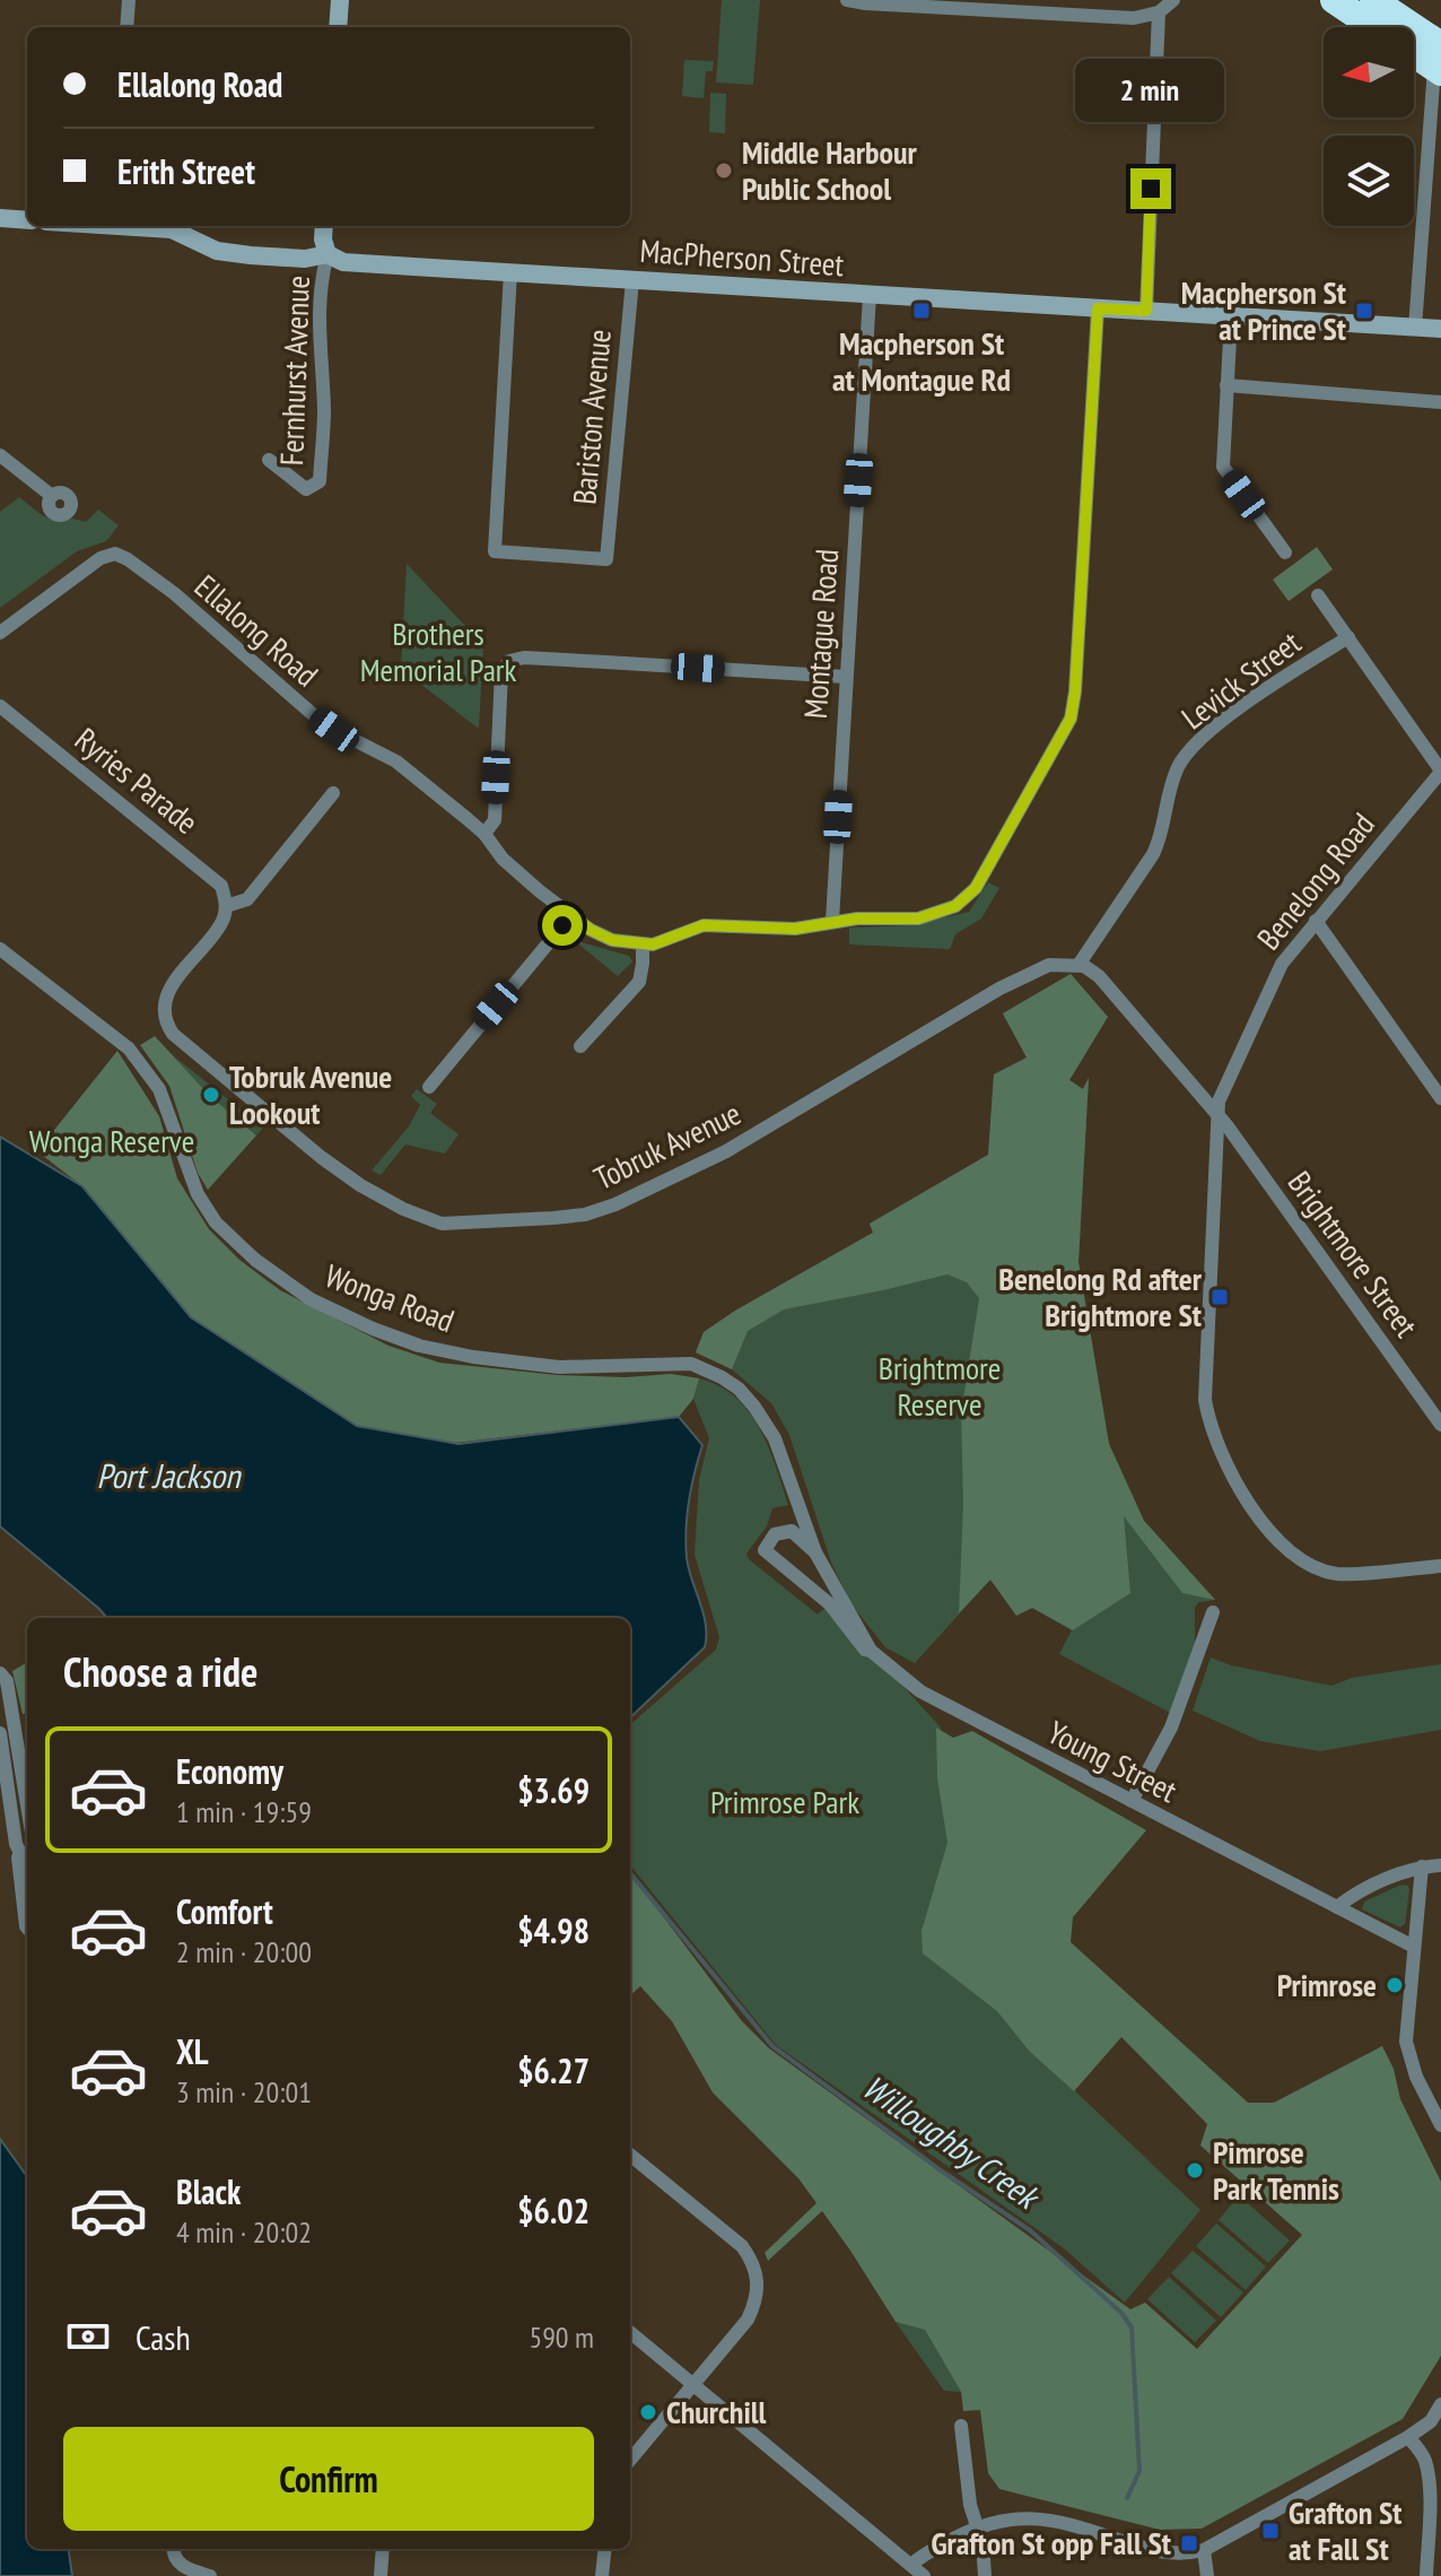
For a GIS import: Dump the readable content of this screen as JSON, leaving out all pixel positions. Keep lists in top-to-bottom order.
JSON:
{
  "streets": {
    "main road": ["MacPherson Street"],
    "street": [
      "Fernhurst Avenue",
      "Bariston Avenue",
      "Ellalong Road",
      "Montague Road",
      "Levick Street",
      "Ryries Parade",
      "Benelong Road",
      "Tobruk Avenue",
      "Brightmore Street",
      "Wonga Road",
      "Young Street"
    ]
  },
  "crossings": [
    ["MacPherson Street", "Fernhurst Avenue"],
    ["MacPherson Street", "Bariston Avenue"],
    ["MacPherson Street", "Ellalong Road"],
    ["MacPherson Street", "Montague Road"],
    ["Ellalong Road", "Montague Road"],
    ["Levick Street", "Tobruk Avenue"],
    ["Levick Street", "Brightmore Street"],
    ["Ryries Parade", "Tobruk Avenue"],
    ["Benelong Road", "Brightmore Street"],
    ["Tobruk Avenue", "Brightmore Street"],
    ["Wonga Road", "Young Street"]
  ],
  "water": ["Port Jackson", "Willoughby Creek"],
  "parks": [
    "Brothers Memorial Park",
    "Wonga Reserve",
    "Brightmore Reserve",
    "Primrose Park"
  ],
  "places": {
    "other": [
      "Middle Harbour Public School",
      "Tobruk Avenue Lookout",
      "Primrose",
      "Pimrose Park Tennis",
      "Churchill"
    ],
    "transit": [
      "Macpherson St at Montague Rd",
      "Macpherson St at Prince St",
      "Benelong Rd after Brightmore St",
      "Grafton St at Fall St",
      "Grafton St opp Fall St"
    ]
  },
  "north": "left",
  "page": {
    "banner": ["Ellalong Road", "Erith Street"],
    "bubble": "2 min",
    "heading": "Choose a ride",
    "list": [
      {
        "name": "Economy",
        "note": "1 min · 19:59",
        "value": "$3.69"
      },
      {
        "name": "Comfort",
        "note": "2 min · 20:00",
        "value": "$4.98"
      },
      {
        "name": "XL",
        "note": "3 min · 20:01",
        "value": "$6.27"
      },
      {
        "name": "Black",
        "note": "4 min · 20:02",
        "value": "$6.02"
      }
    ],
    "pay": ["Cash", "590 m"],
    "buttons": "Confirm"
  }
}
